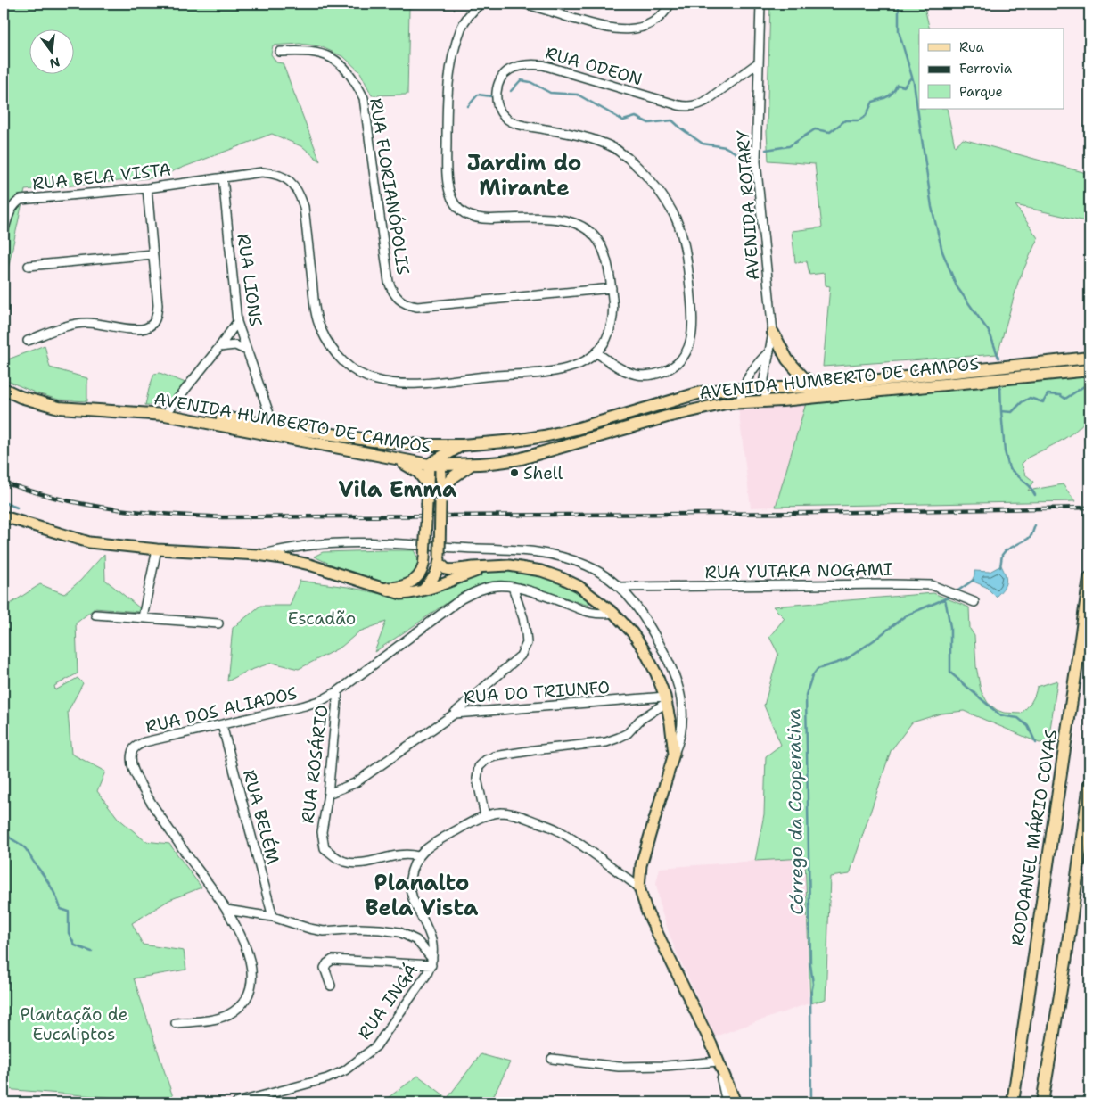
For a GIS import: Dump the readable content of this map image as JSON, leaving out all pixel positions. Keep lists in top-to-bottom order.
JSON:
{
  "streets": {
    "highway": ["AVENIDA HUMBERTO DE CAMPOS", "RODOANEL MÁRIO COVAS"],
    "street": [
      "RUA ODEON",
      "RUA BELA VISTA",
      "RUA FLORIANÓPOLIS",
      "AVENIDA ROTARY",
      "RUA LIONS",
      "RUA YUTAKA NOGAMI",
      "RUA DO TRIUNFO",
      "RUA DOS ALIADOS",
      "RUA ROSÁRIO",
      "RUA BELÉM",
      "RUA INGÁ"
    ]
  },
  "crossings": [
    ["RUA ODEON", "RUA BELA VISTA"],
    ["RUA ODEON", "AVENIDA ROTARY"],
    ["RUA BELA VISTA", "RUA LIONS"],
    ["AVENIDA ROTARY", "AVENIDA HUMBERTO DE CAMPOS"],
    ["RUA LIONS", "AVENIDA HUMBERTO DE CAMPOS"],
    ["RUA DO TRIUNFO", "RUA ROSÁRIO"],
    ["RUA DOS ALIADOS", "RUA ROSÁRIO"],
    ["RUA DOS ALIADOS", "RUA BELÉM"]
  ],
  "districts": ["Jardim do Mirante", "Vila Emma", "Planalto Bela Vista"],
  "water": ["Córrego da Cooperativa"],
  "parks": ["Escadão", "Plantação de Eucaliptos"],
  "places": ["Shell"],
  "legend": ["Rua", "Ferrovia", "Parque"],
  "north": "bottom"
}
